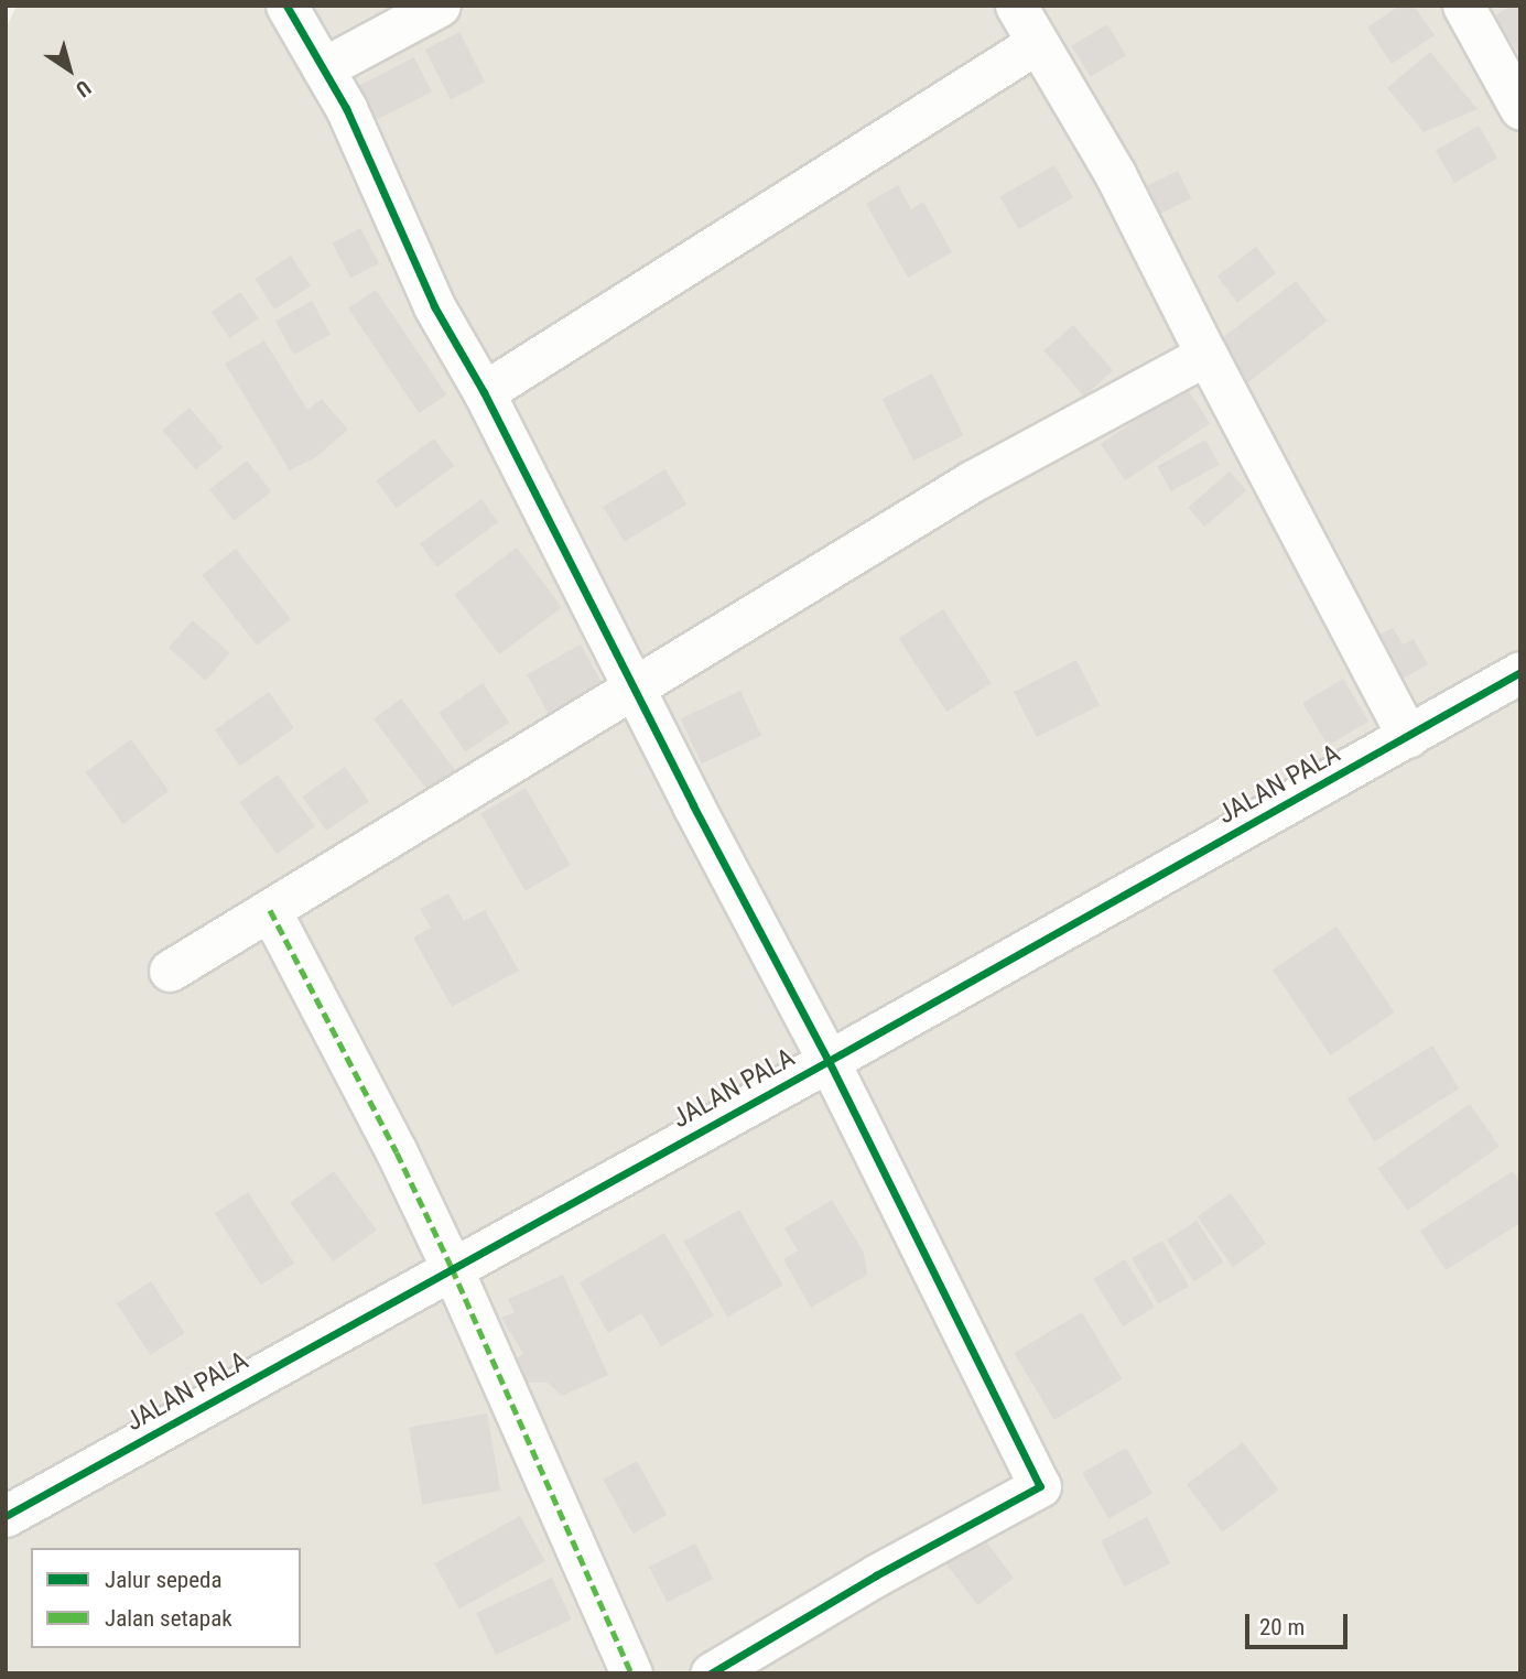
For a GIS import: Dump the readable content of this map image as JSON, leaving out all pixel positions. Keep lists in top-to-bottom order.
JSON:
{
  "streets": {
    "street": ["JALAN PALA"]
  },
  "legend": ["Jalur sepeda", "Jalan setapak"],
  "scale_bar": "20 m",
  "north": "bottom right"
}
